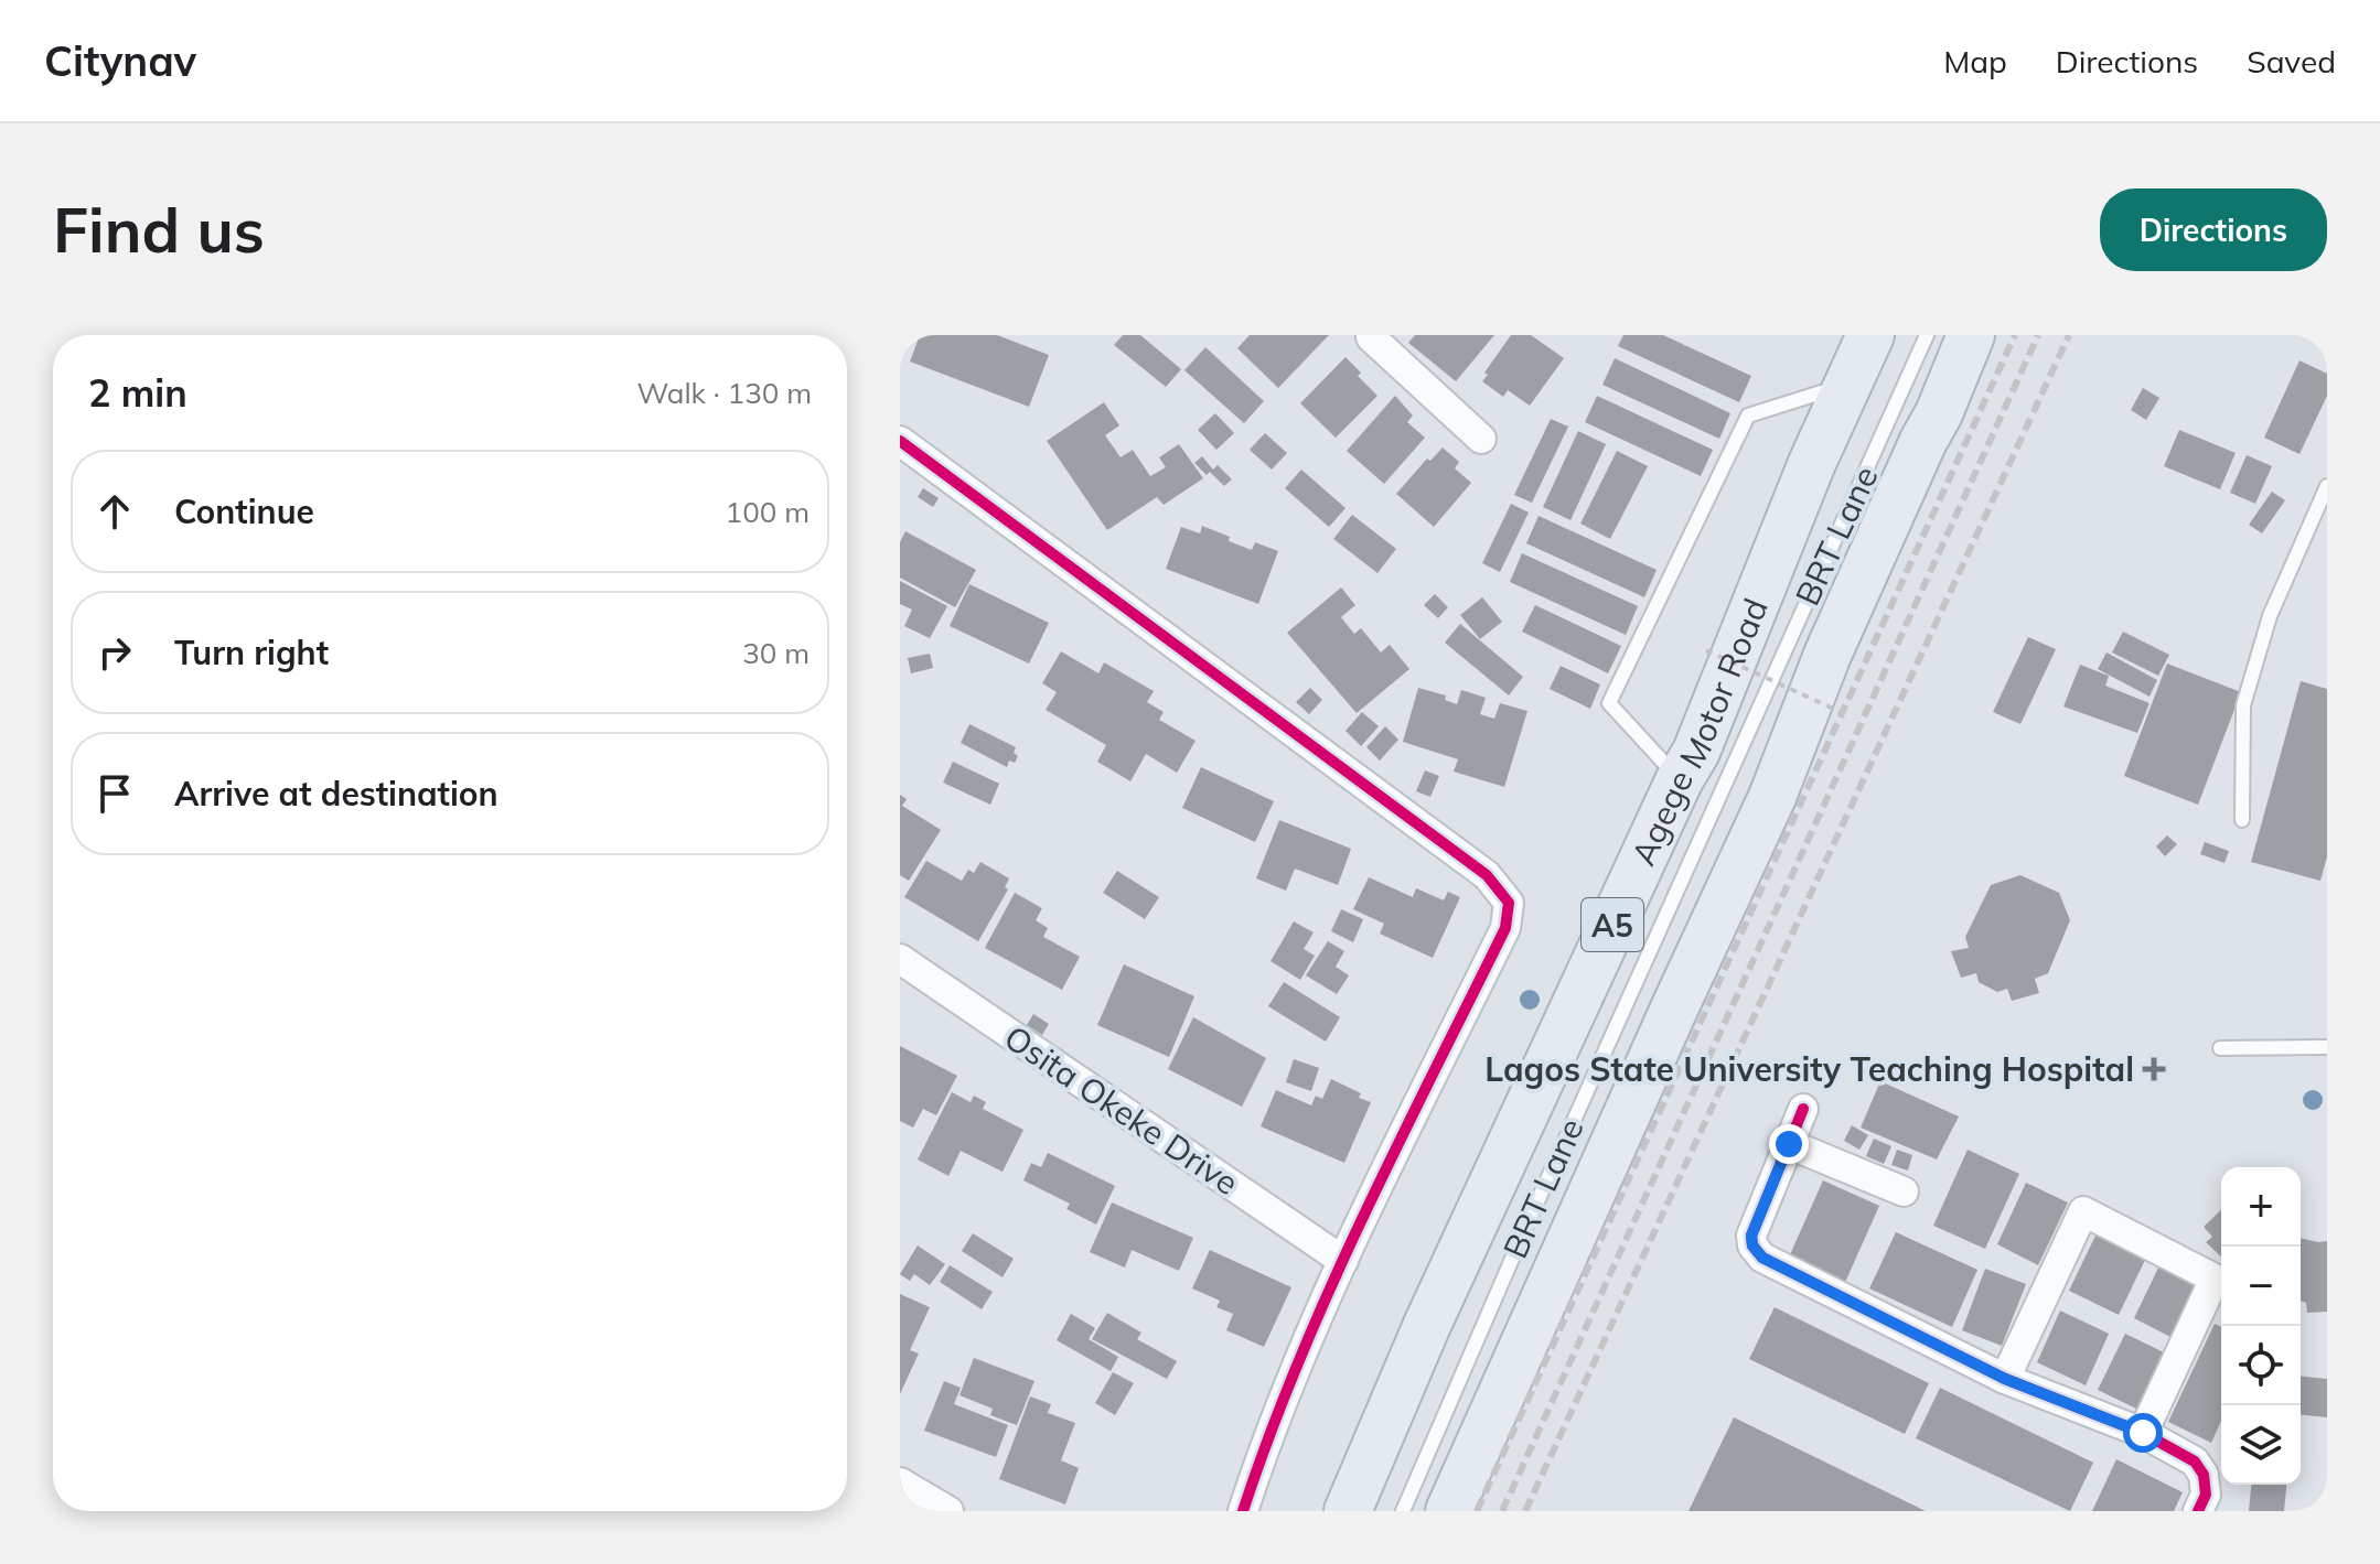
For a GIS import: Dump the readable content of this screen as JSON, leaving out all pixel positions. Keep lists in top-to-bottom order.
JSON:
{
  "streets": {
    "highway": ["Agege Motor Road", "A5"],
    "street": ["Osita Okeke Drive"],
    "lane": ["BRT Lane"]
  },
  "places": {
    "health": ["Lagos State University Teaching Hospital"]
  },
  "page": {
    "header": "Citynav",
    "nav": ["Map", "Directions", "Saved"],
    "buttons": "Directions",
    "title": "Find us",
    "heading": ["2 min", "Walk · 130 m"],
    "list": [
      ["Continue", "100 m"],
      ["Turn right", "30 m"],
      "Arrive at destination"
    ],
    "map_buttons": ["+", "−"]
  }
}
